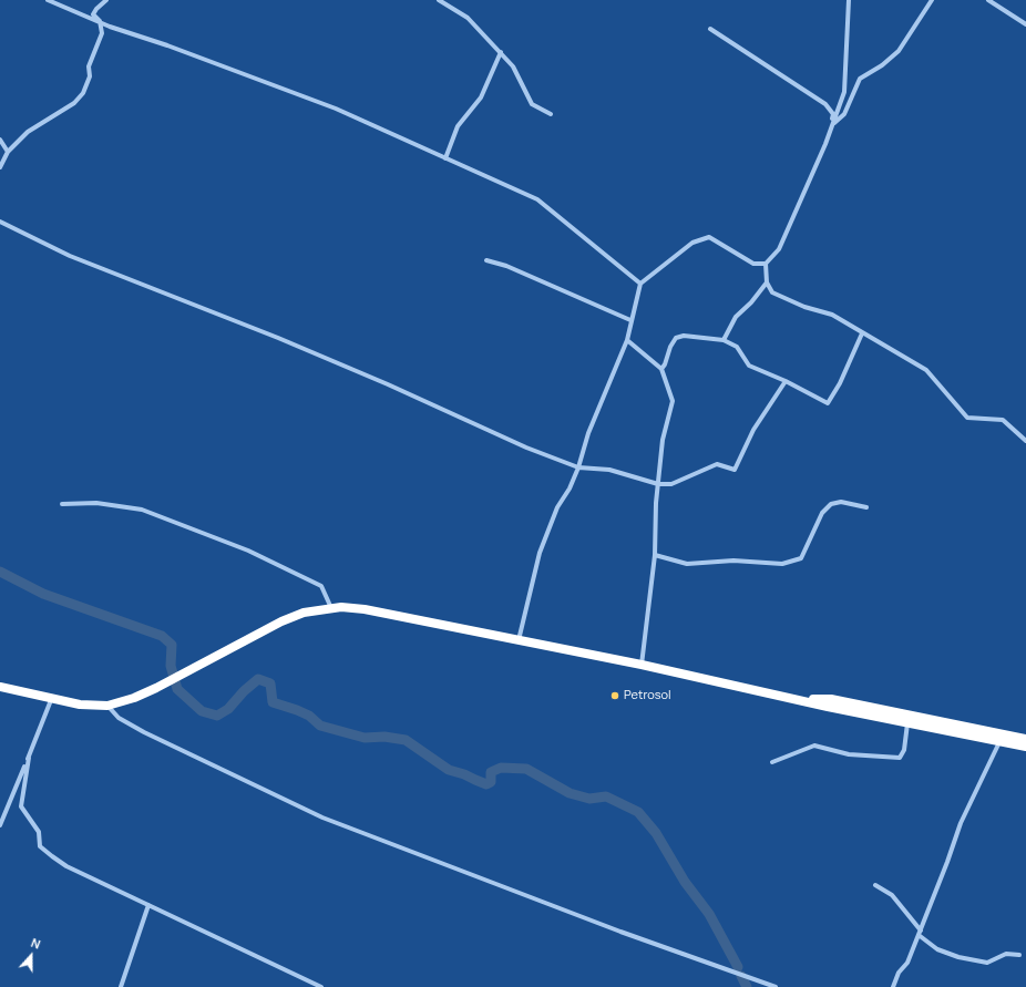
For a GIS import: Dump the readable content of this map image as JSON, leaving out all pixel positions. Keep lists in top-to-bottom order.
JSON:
{
  "places": ["Petrosol"],
  "north": "top"
}
